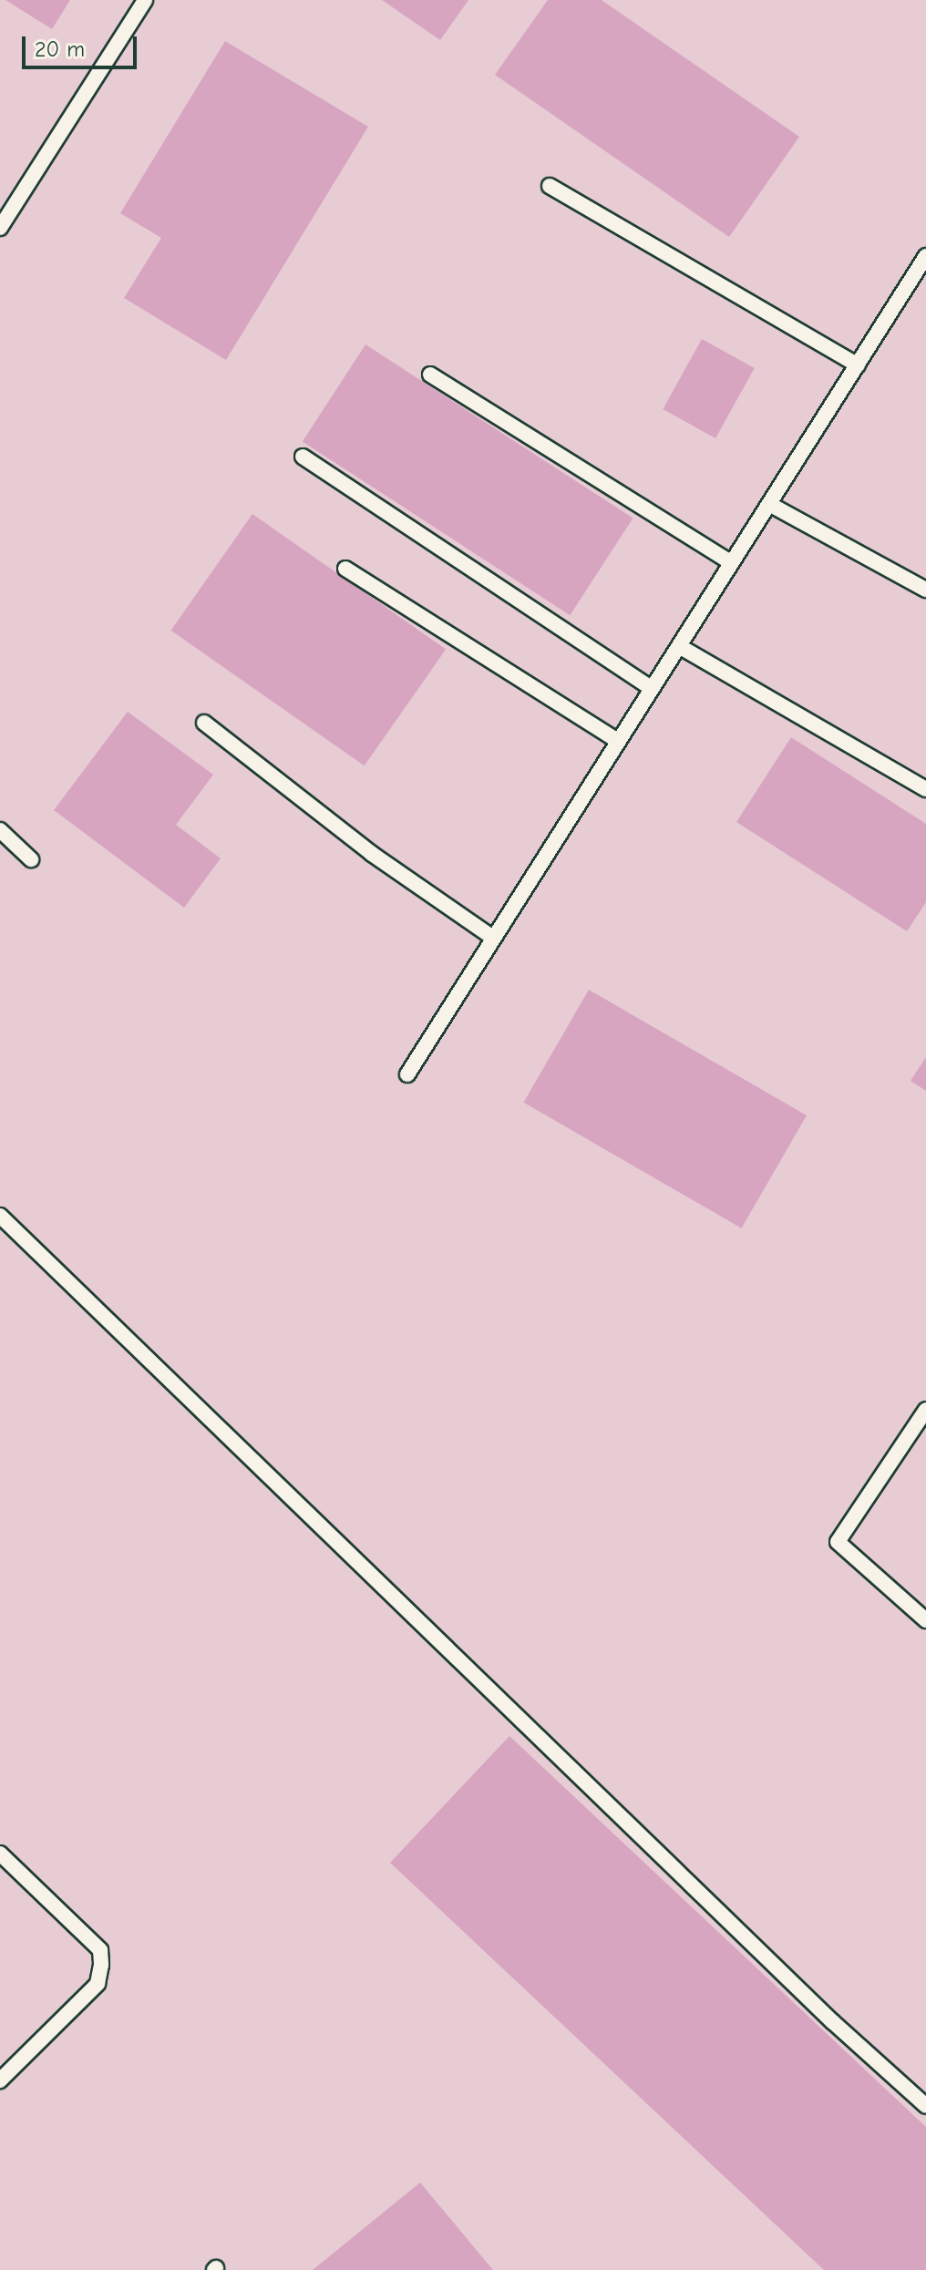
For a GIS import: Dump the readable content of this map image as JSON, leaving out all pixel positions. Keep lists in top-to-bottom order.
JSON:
{
  "scale_bar": "20 m"
}
